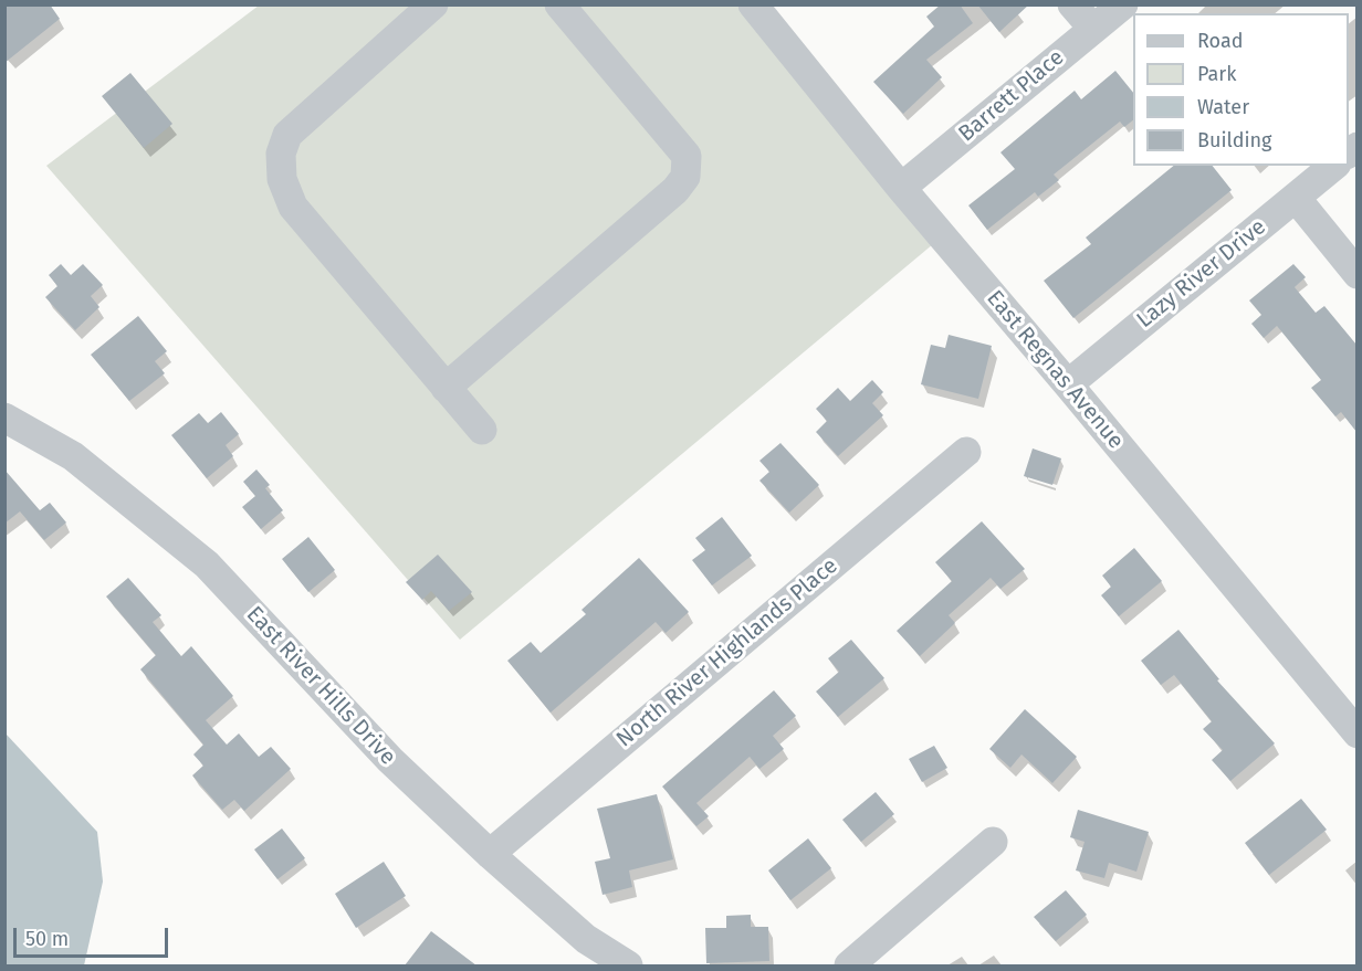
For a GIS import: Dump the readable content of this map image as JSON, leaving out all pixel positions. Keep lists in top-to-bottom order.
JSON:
{
  "streets": {
    "street": [
      "Barrett Place",
      "Lazy River Drive",
      "East Regnas Avenue",
      "North River Highlands Place",
      "East River Hills Drive"
    ]
  },
  "crossings": [
    ["Barrett Place", "East Regnas Avenue"],
    ["Lazy River Drive", "East Regnas Avenue"],
    ["North River Highlands Place", "East River Hills Drive"]
  ],
  "legend": [
    "Road",
    "Park",
    "Water",
    "Building"
  ],
  "scale_bar": "50 m"
}
